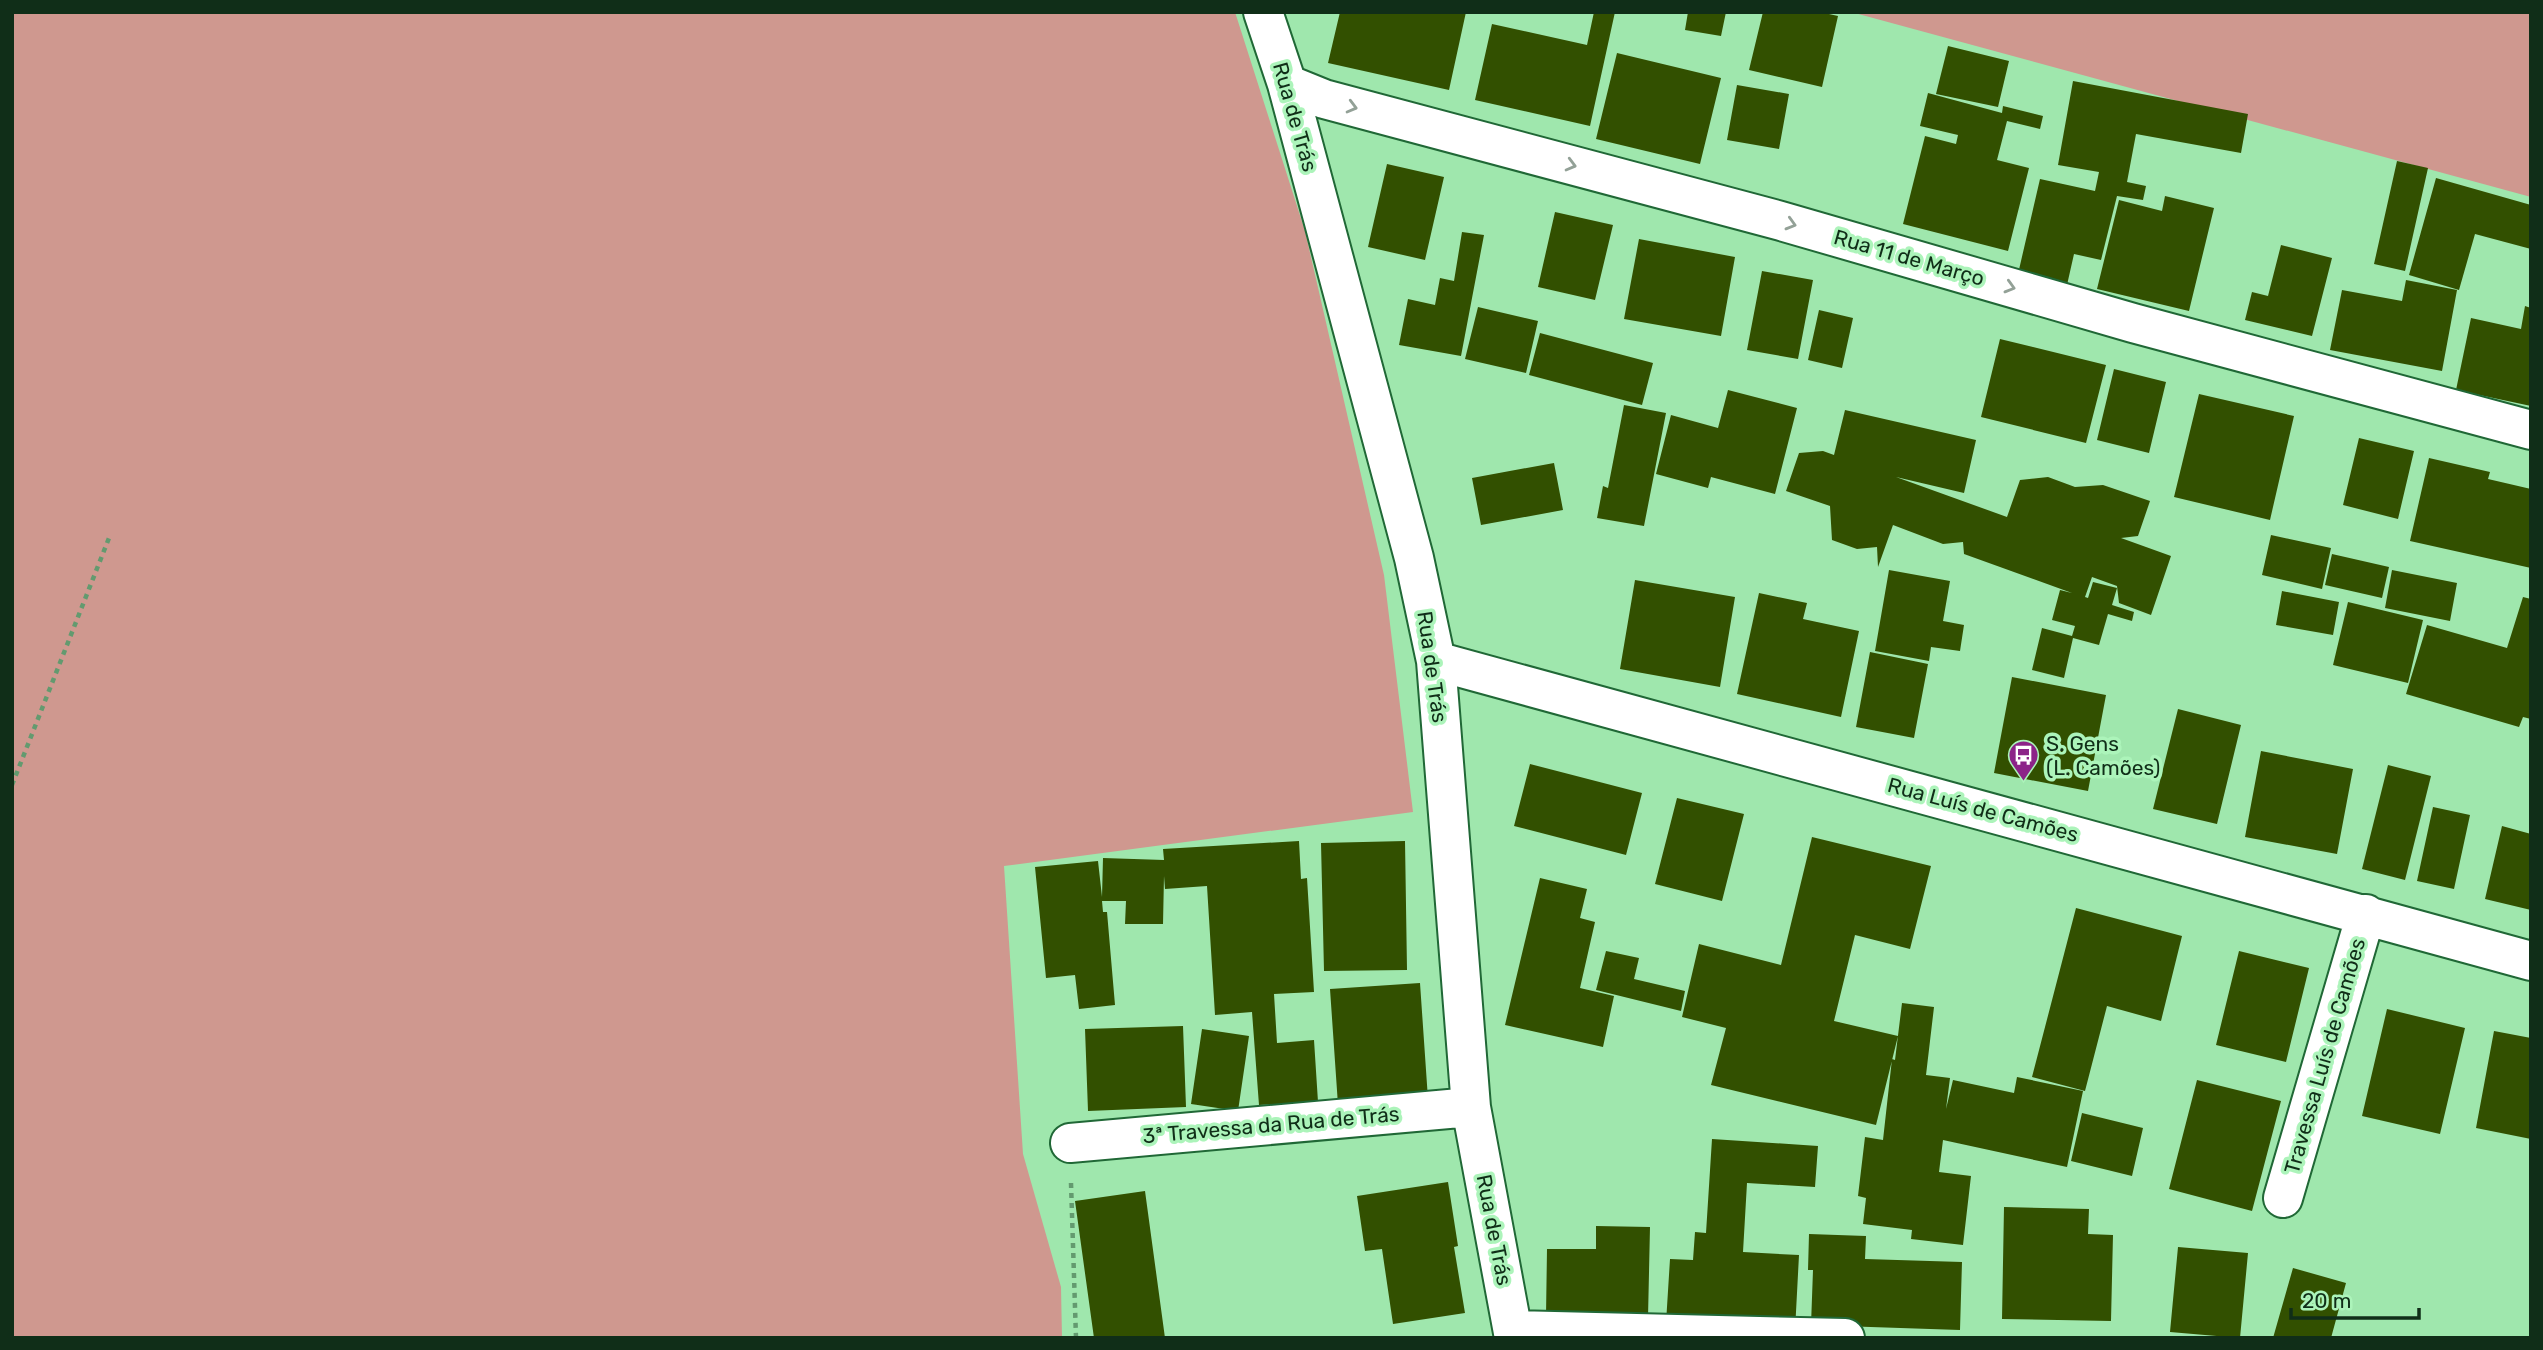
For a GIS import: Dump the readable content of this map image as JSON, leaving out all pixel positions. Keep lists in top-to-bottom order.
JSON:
{
  "streets": {
    "street": [
      "Rua de Trás",
      "Rua 11 de Março",
      "Rua Luís de Camões",
      "Travessa Luís de Camões",
      "3ª Travessa da Rua de Trás"
    ]
  },
  "crossings": [
    ["Rua de Trás", "Rua 11 de Março"],
    ["Rua de Trás", "Rua Luís de Camões"],
    ["Rua de Trás", "3ª Travessa da Rua de Trás"],
    ["Rua Luís de Camões", "Travessa Luís de Camões"]
  ],
  "one_way": ["Rua 11 de Março"],
  "places": {
    "bus stop": ["S. Gens (L. Camões)"]
  },
  "scale_bar": "20 m"
}
